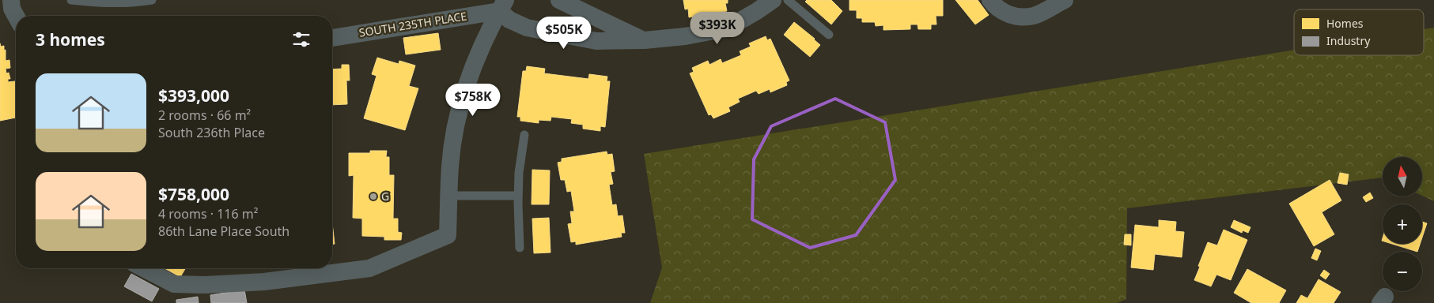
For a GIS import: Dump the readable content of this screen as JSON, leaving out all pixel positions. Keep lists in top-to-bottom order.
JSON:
{
  "streets": {
    "street": ["SOUTH 235TH PLACE"]
  },
  "places": ["G"],
  "legend": ["Homes", "Industry"],
  "north": "top",
  "page": {
    "price": ["$393K", "$505K", "$758K"],
    "heading": "3 homes",
    "list": [
      {
        "name": "$393,000",
        "note": "2 rooms · 66 m² · South 236th Place"
      },
      {
        "name": "$758,000",
        "note": "4 rooms · 116 m² · 86th Lane Place South"
      }
    ],
    "map_buttons": ["+", "−"]
  }
}
